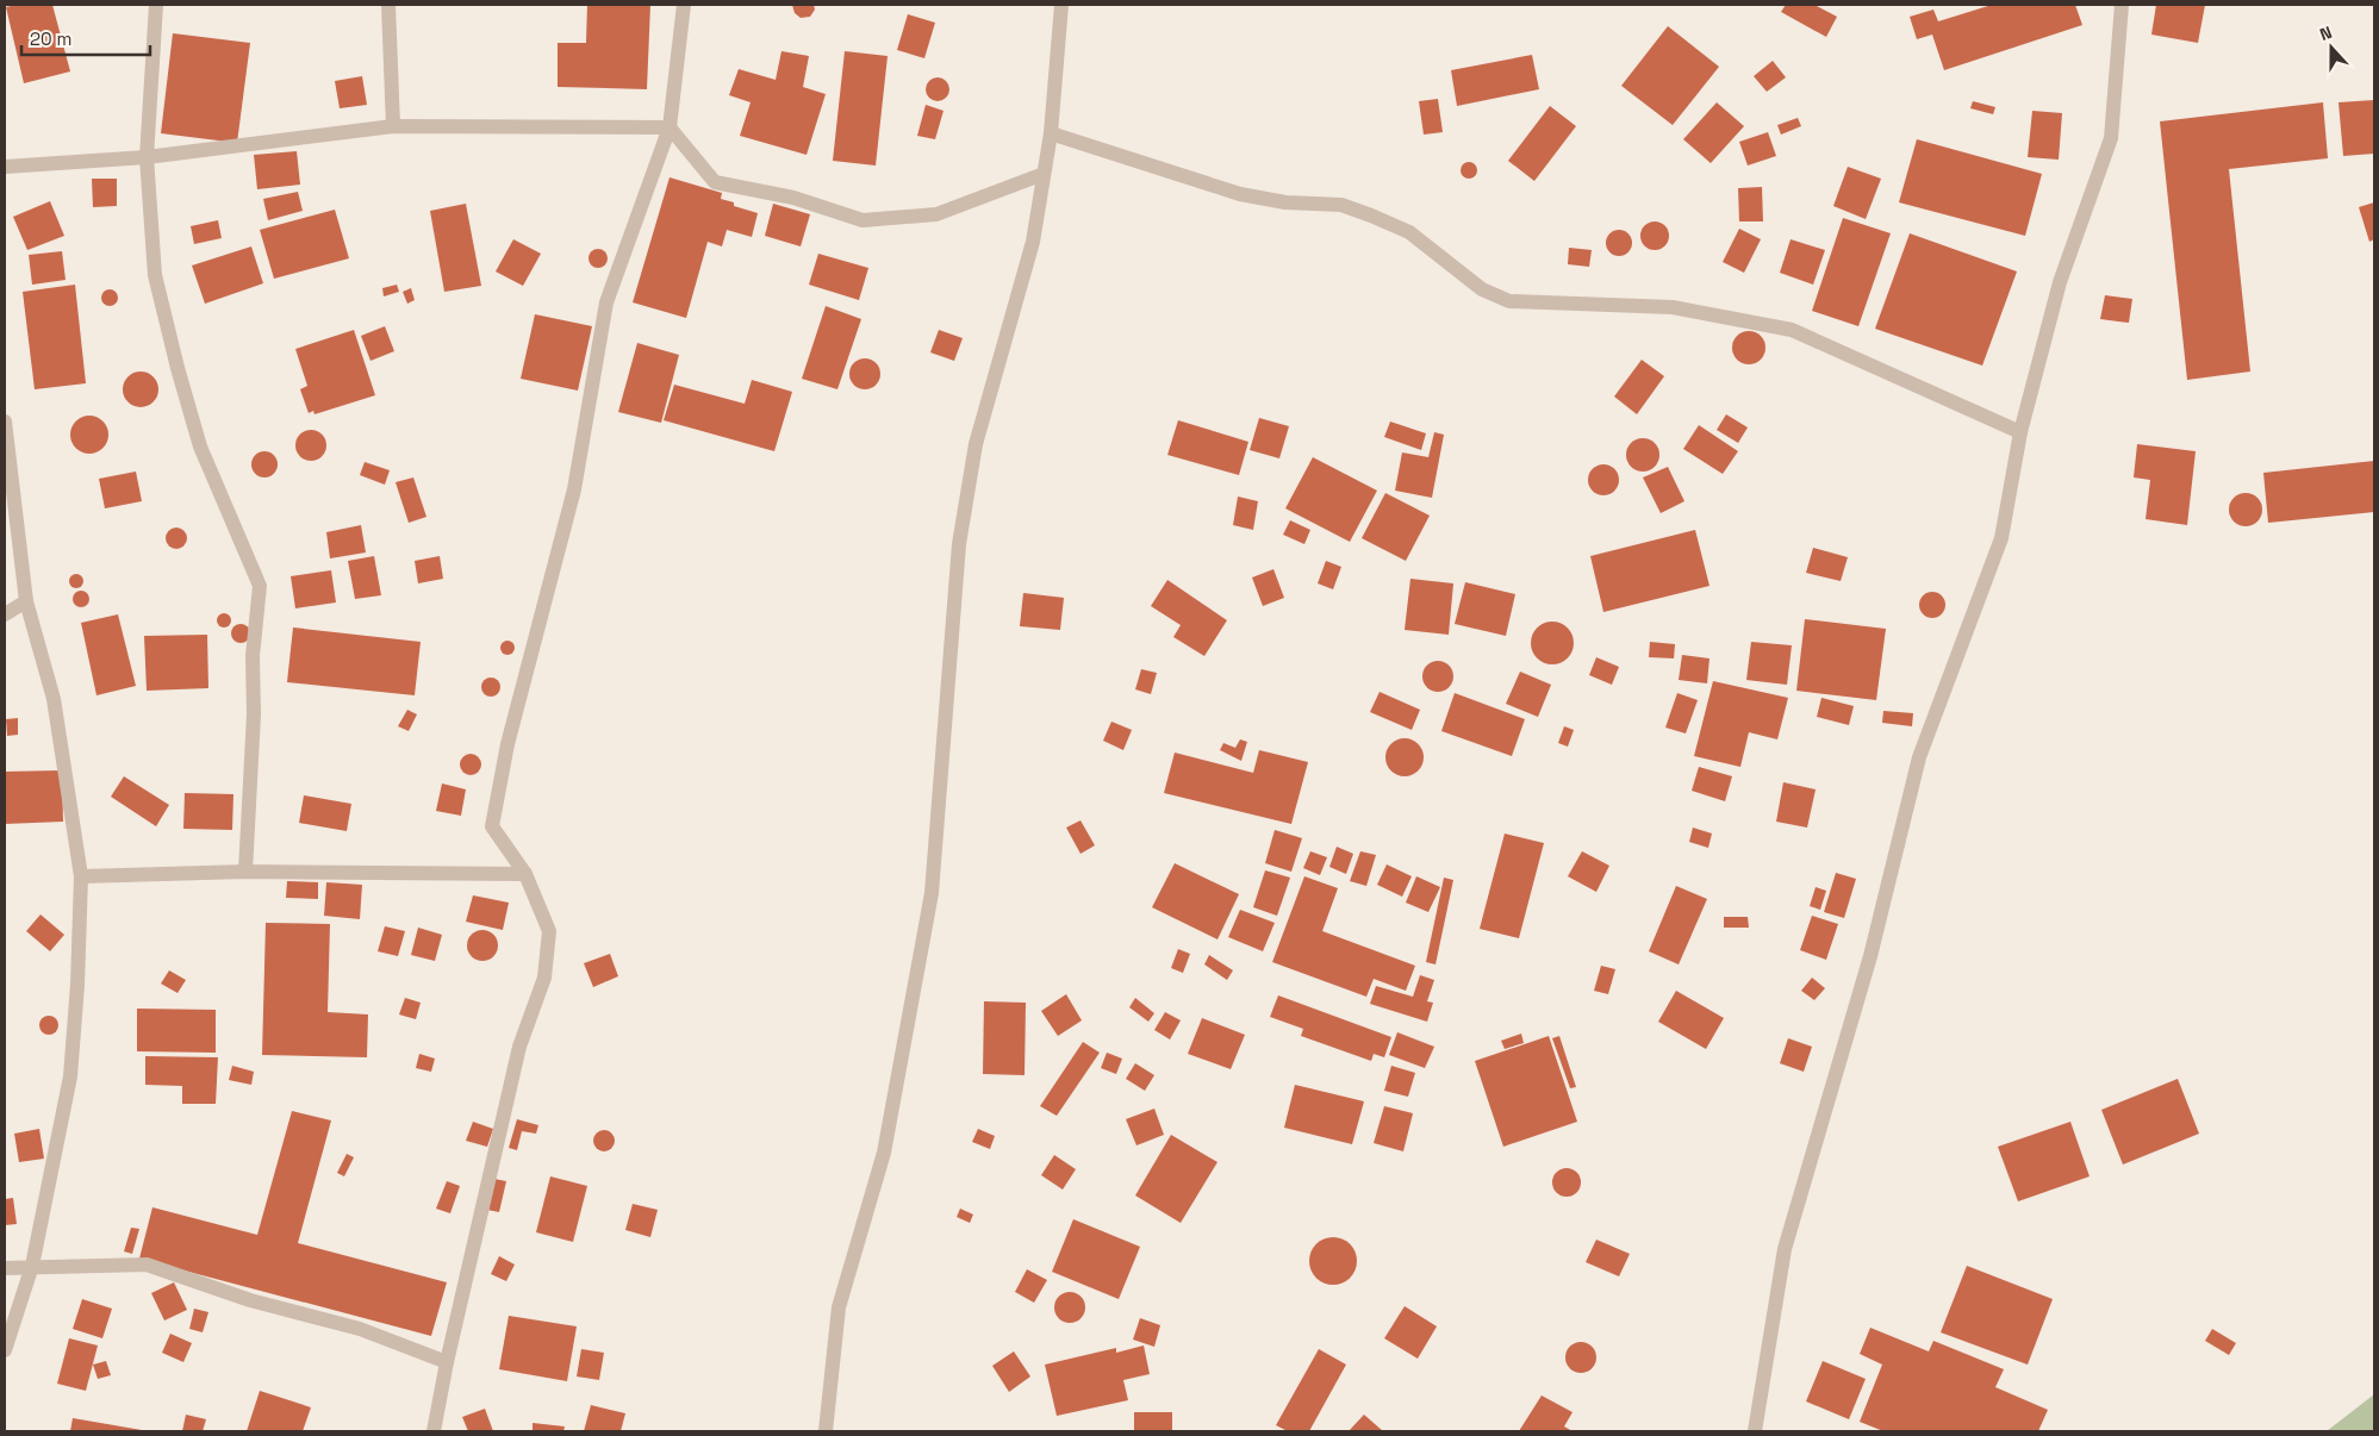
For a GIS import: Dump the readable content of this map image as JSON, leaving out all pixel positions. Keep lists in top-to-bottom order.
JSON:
{
  "scale_bar": "20 m",
  "north": "top"
}
